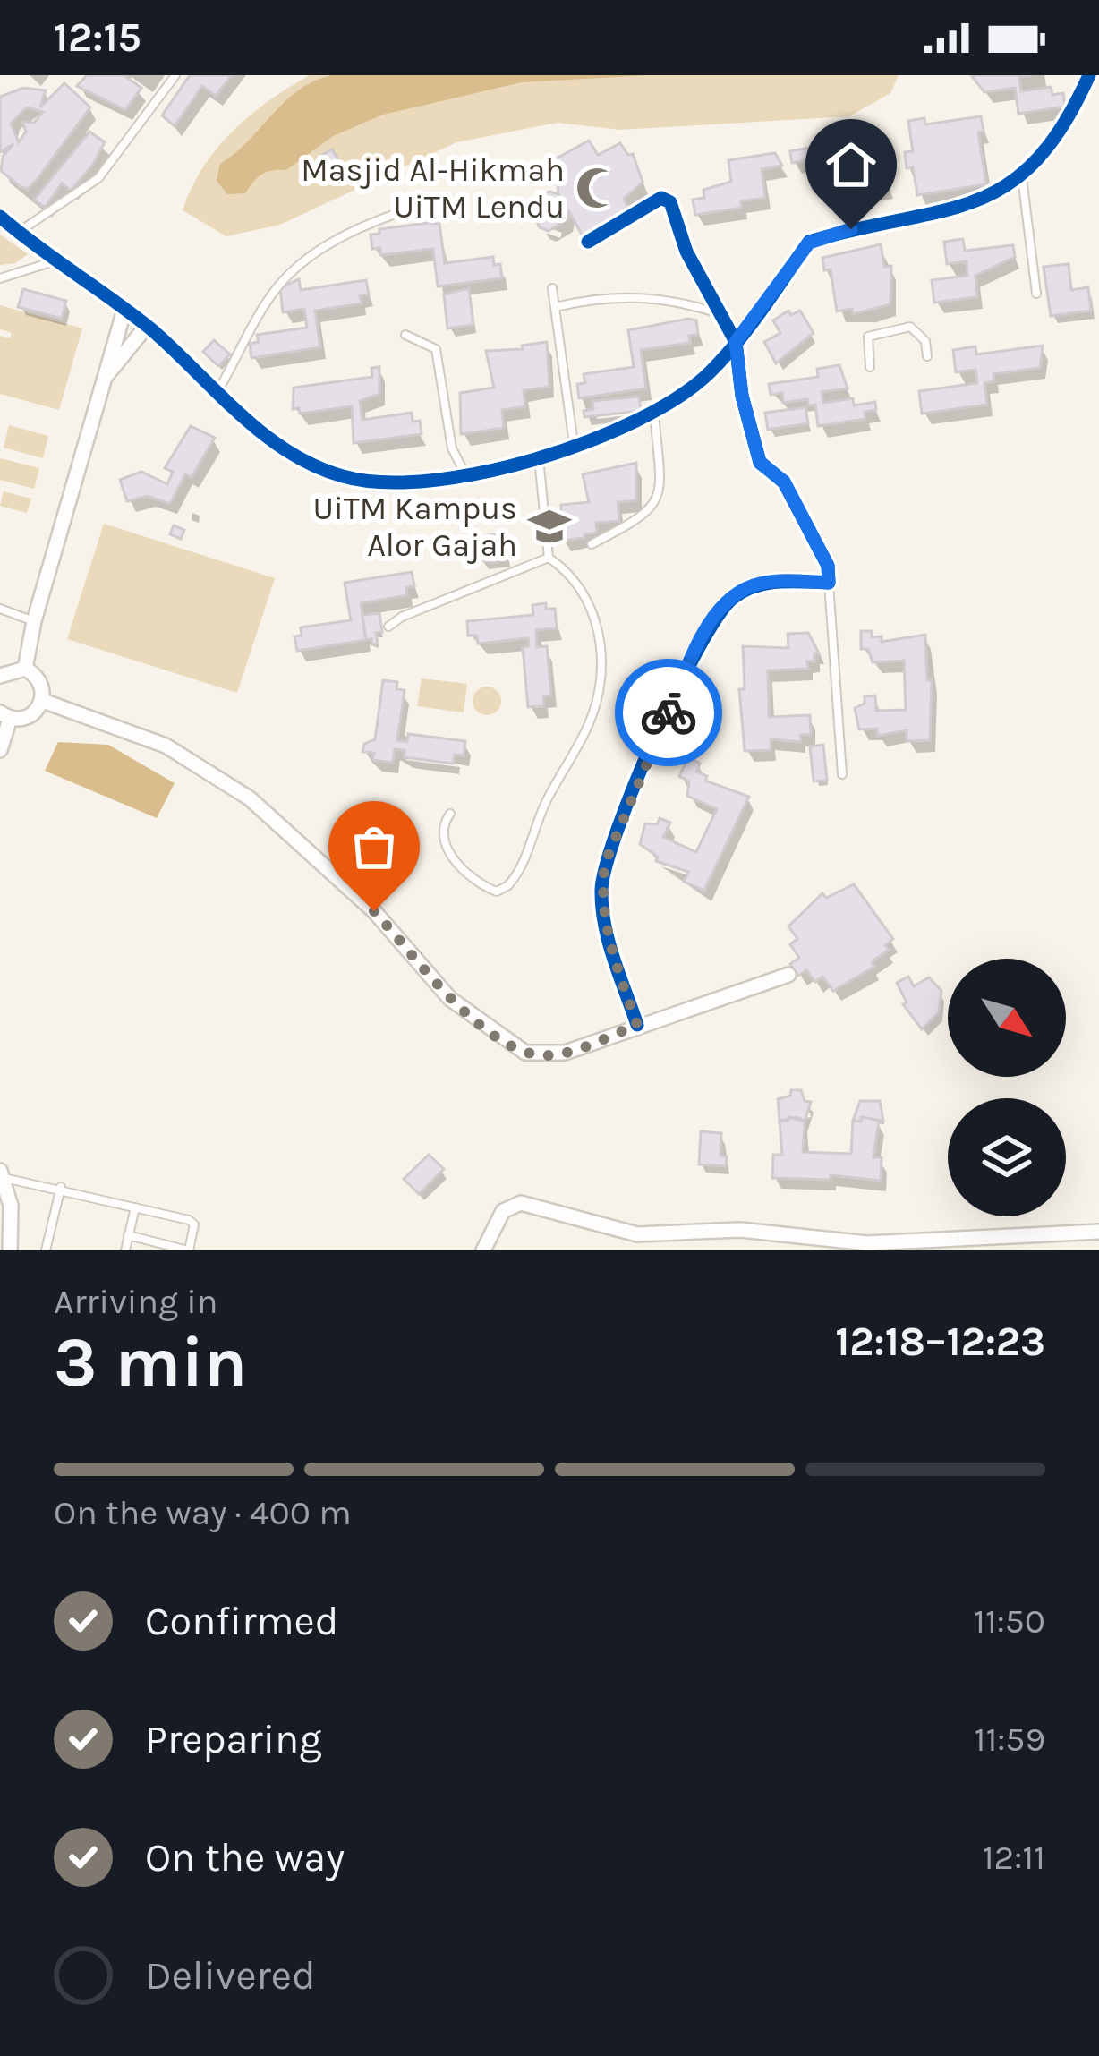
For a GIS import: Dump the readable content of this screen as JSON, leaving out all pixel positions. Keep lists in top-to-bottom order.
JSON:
{
  "places": {
    "mosque": ["Masjid Al-Hikmah UiTM Lendu"],
    "school or university": ["UiTM Kampus Alor Gajah"]
  },
  "north": "bottom right",
  "page": {
    "status": "12:15",
    "heading": ["3 min", "Arriving in", "12:18–12:23"],
    "bar": "On the way · 400 m",
    "list": [
      ["Confirmed", "11:50"],
      ["Preparing", "11:59"],
      ["On the way", "12:11"],
      "Delivered"
    ]
  }
}
